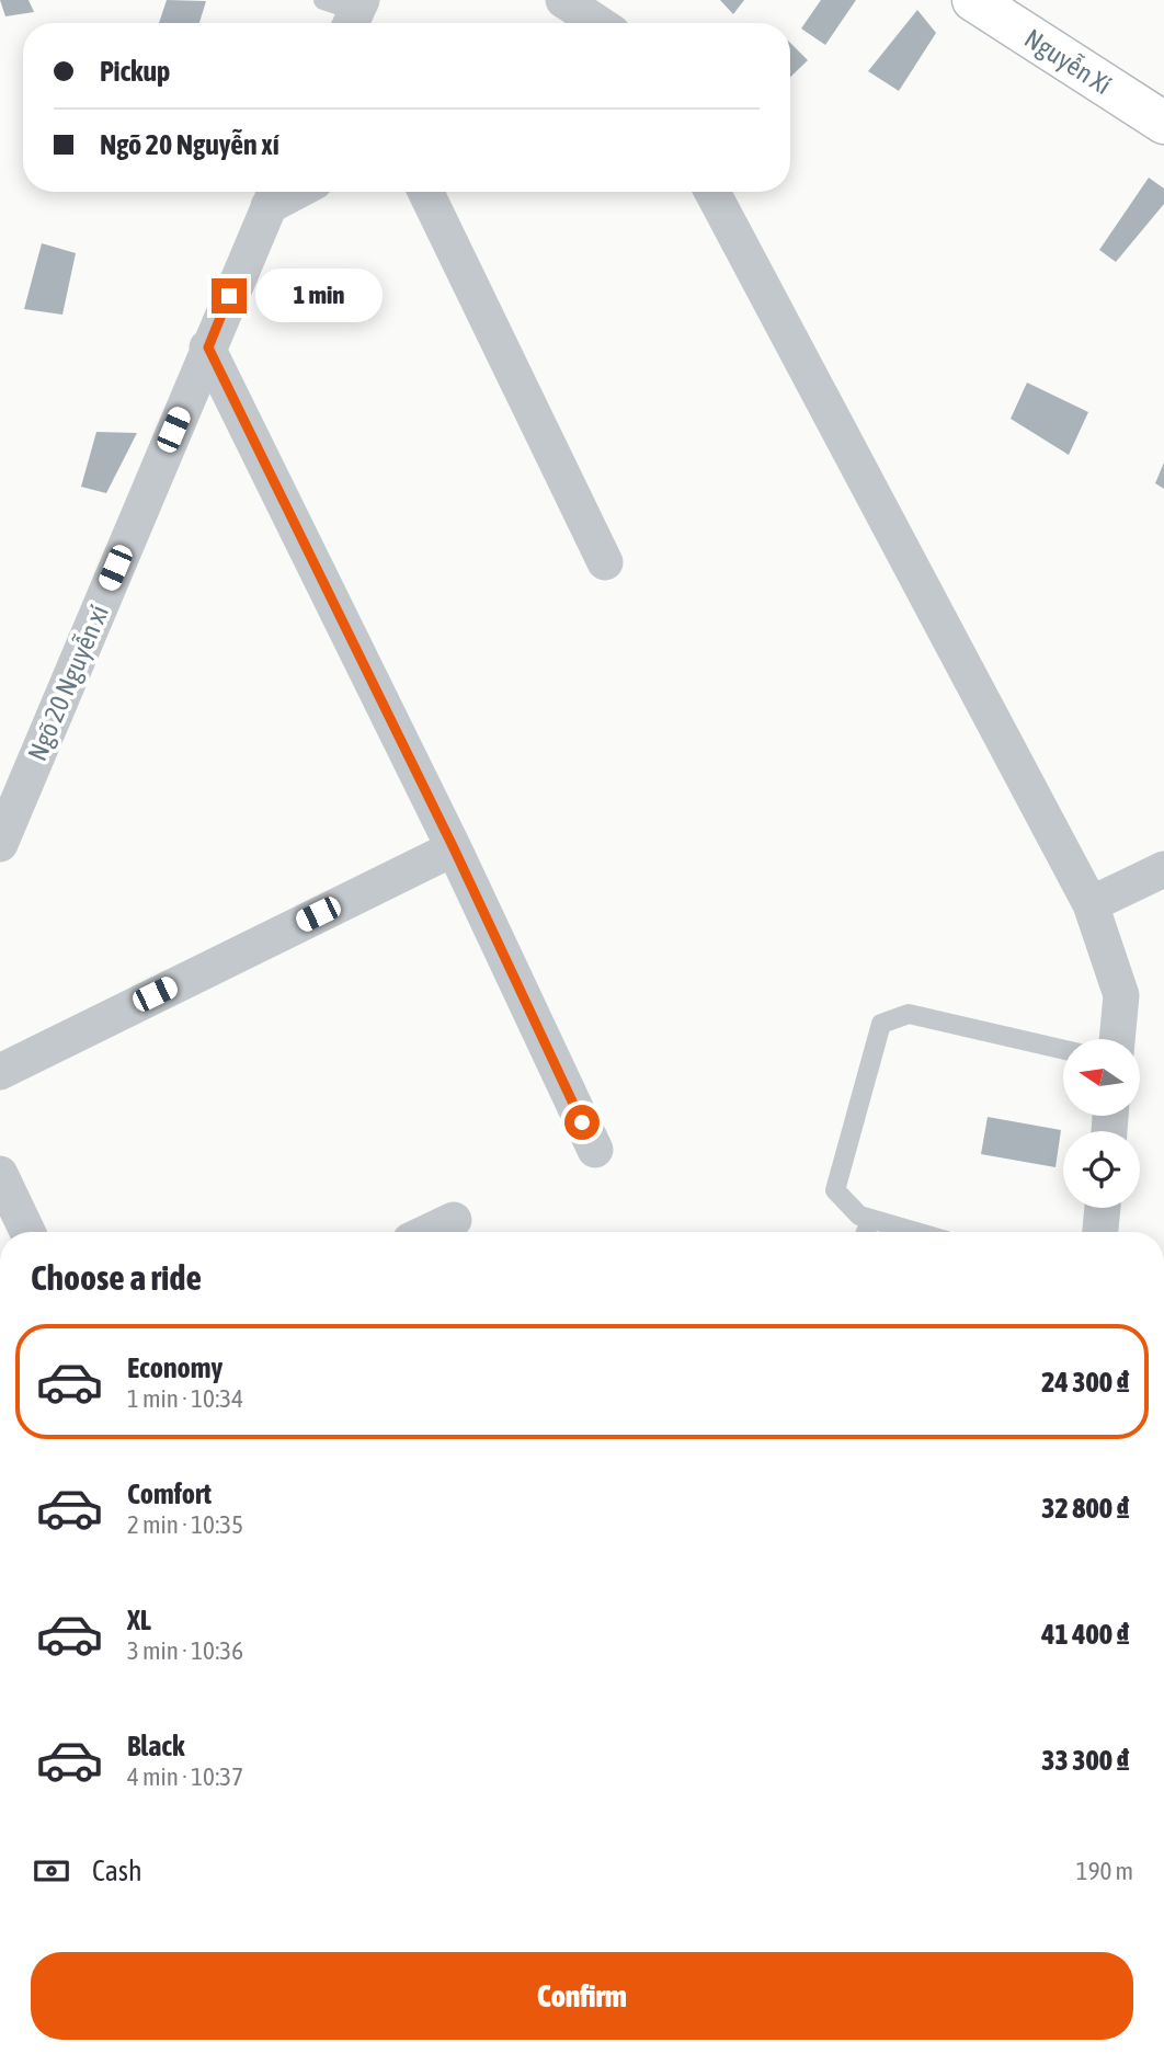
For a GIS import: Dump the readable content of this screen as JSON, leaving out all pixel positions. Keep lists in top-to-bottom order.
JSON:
{
  "streets": {
    "street": ["Nguyễn Xí", "Ngõ 20 Nguyễn xí"]
  },
  "north": "left",
  "page": {
    "banner": ["Pickup", "Ngõ 20 Nguyễn xí"],
    "bubble": "1 min",
    "heading": "Choose a ride",
    "list": [
      {
        "name": "Economy",
        "note": "1 min · 10:34",
        "value": "24 300 ₫"
      },
      {
        "name": "Comfort",
        "note": "2 min · 10:35",
        "value": "32 800 ₫"
      },
      {
        "name": "XL",
        "note": "3 min · 10:36",
        "value": "41 400 ₫"
      },
      {
        "name": "Black",
        "note": "4 min · 10:37",
        "value": "33 300 ₫"
      }
    ],
    "pay": ["Cash", "190 m"],
    "buttons": "Confirm"
  }
}
